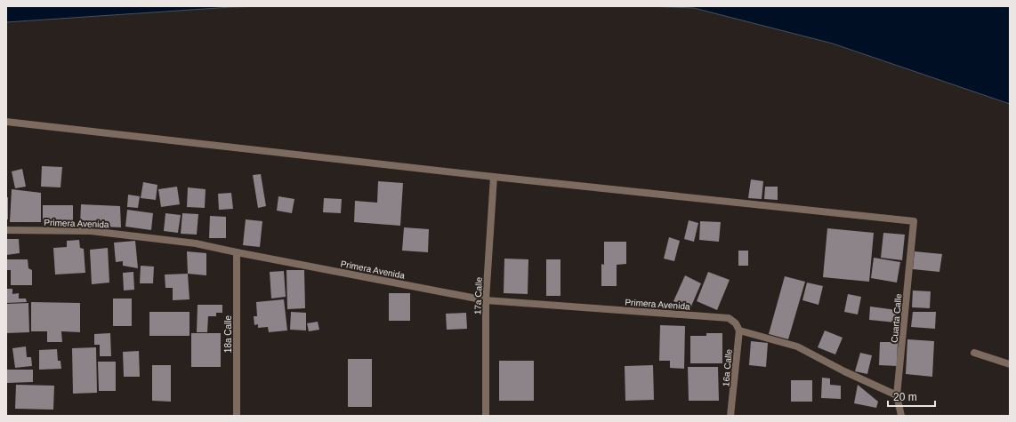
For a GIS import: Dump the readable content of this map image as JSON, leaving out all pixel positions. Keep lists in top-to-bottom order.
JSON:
{
  "streets": {
    "street": [
      "Primera Avenida",
      "17a Calle",
      "Cuarta Calle",
      "18a Calle",
      "16a Calle"
    ]
  },
  "crossings": [
    ["Primera Avenida", "17a Calle"],
    ["Primera Avenida", "18a Calle"],
    ["Primera Avenida", "16a Calle"],
    ["17a Calle", "Cuarta Calle"]
  ],
  "scale_bar": "20 m"
}
